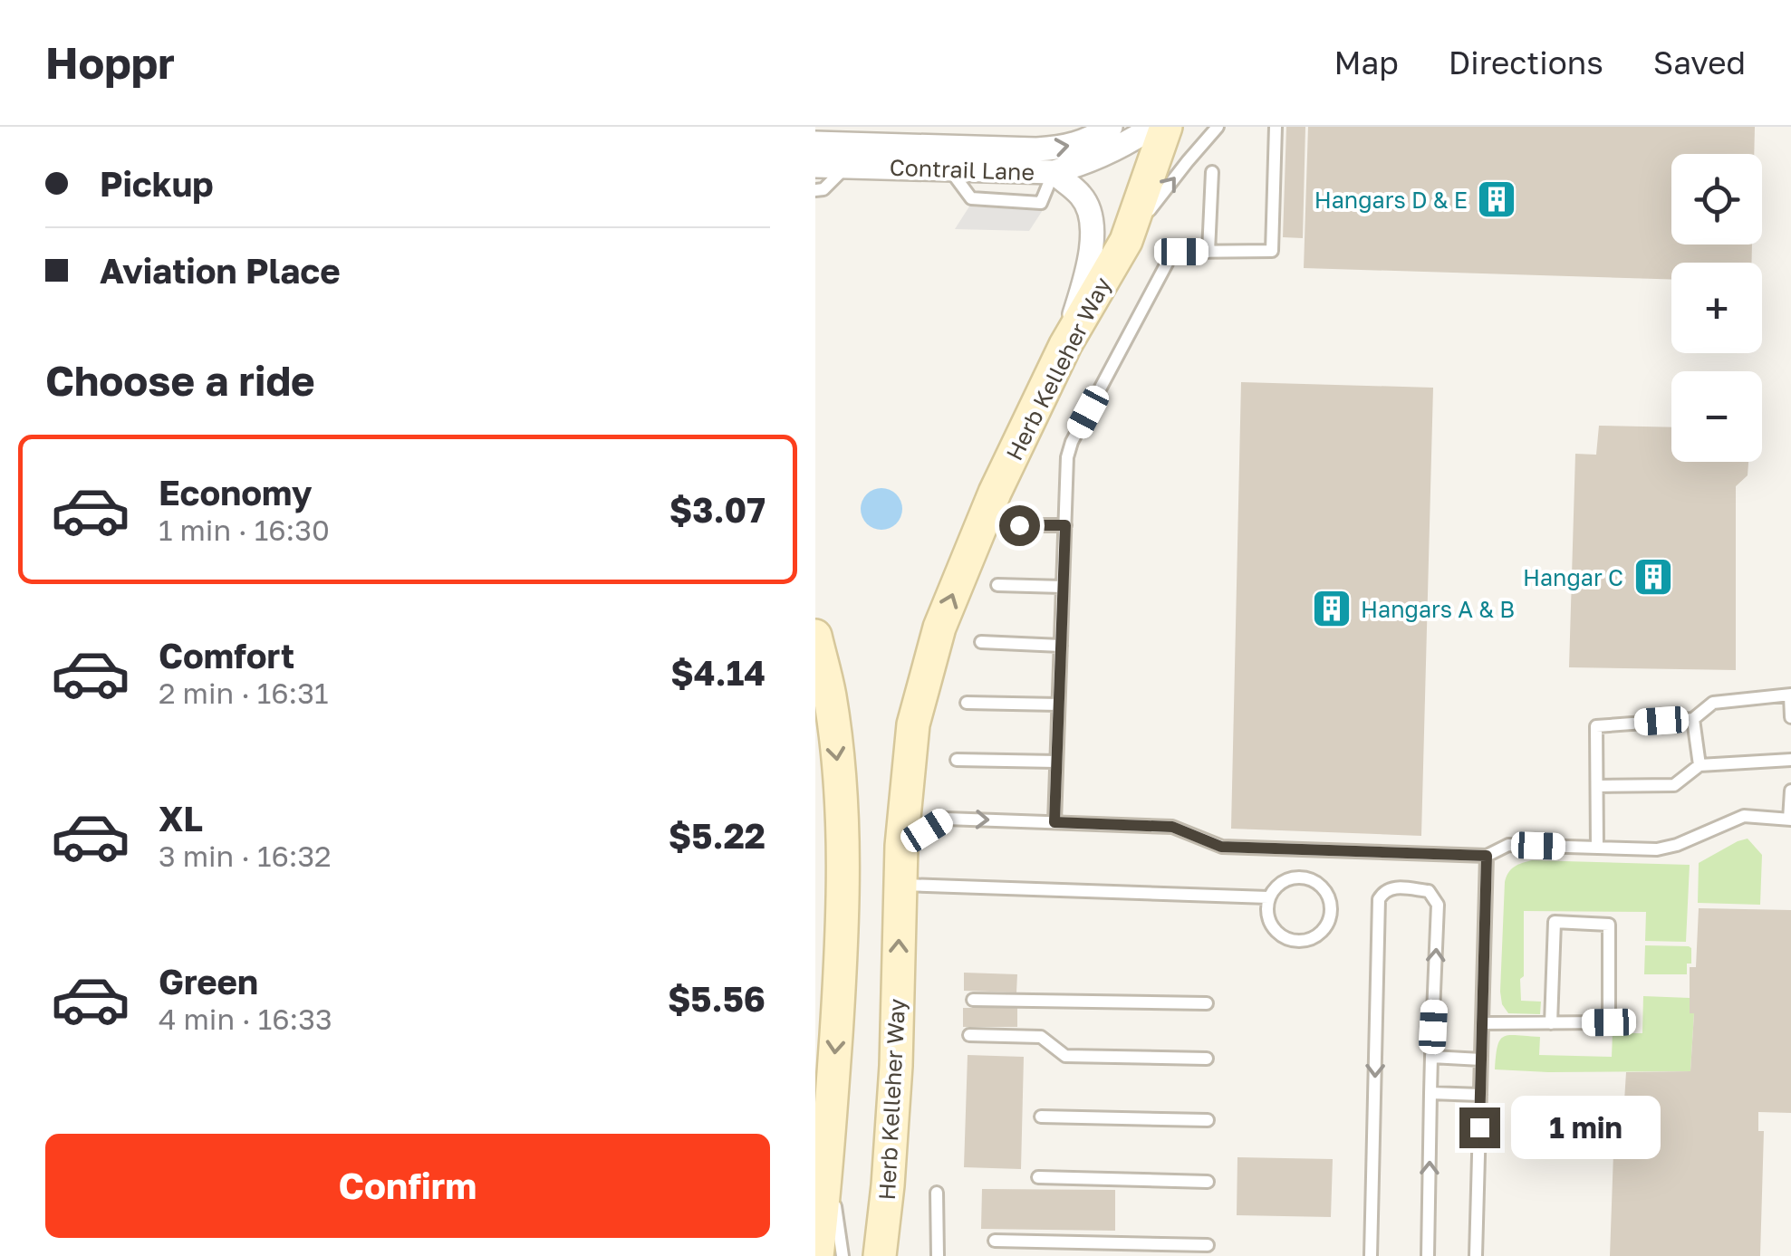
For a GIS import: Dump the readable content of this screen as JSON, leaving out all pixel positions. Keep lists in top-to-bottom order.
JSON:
{
  "streets": {
    "main road": ["Herb Kelleher Way"],
    "street": ["Contrail Lane"]
  },
  "places": {
    "building": ["Hangars D & E", "Hangar C", "Hangars A & B"]
  },
  "page": {
    "header": "Hoppr",
    "nav": ["Map", "Directions", "Saved"],
    "banner": ["Pickup", "Aviation Place"],
    "map_buttons": ["+", "−"],
    "heading": "Choose a ride",
    "list": [
      {
        "name": "Economy",
        "note": "1 min · 16:30",
        "value": "$3.07"
      },
      {
        "name": "Comfort",
        "note": "2 min · 16:31",
        "value": "$4.14"
      },
      {
        "name": "XL",
        "note": "3 min · 16:32",
        "value": "$5.22"
      },
      {
        "name": "Green",
        "note": "4 min · 16:33",
        "value": "$5.56"
      }
    ],
    "bubble": "1 min",
    "buttons": "Confirm"
  }
}
